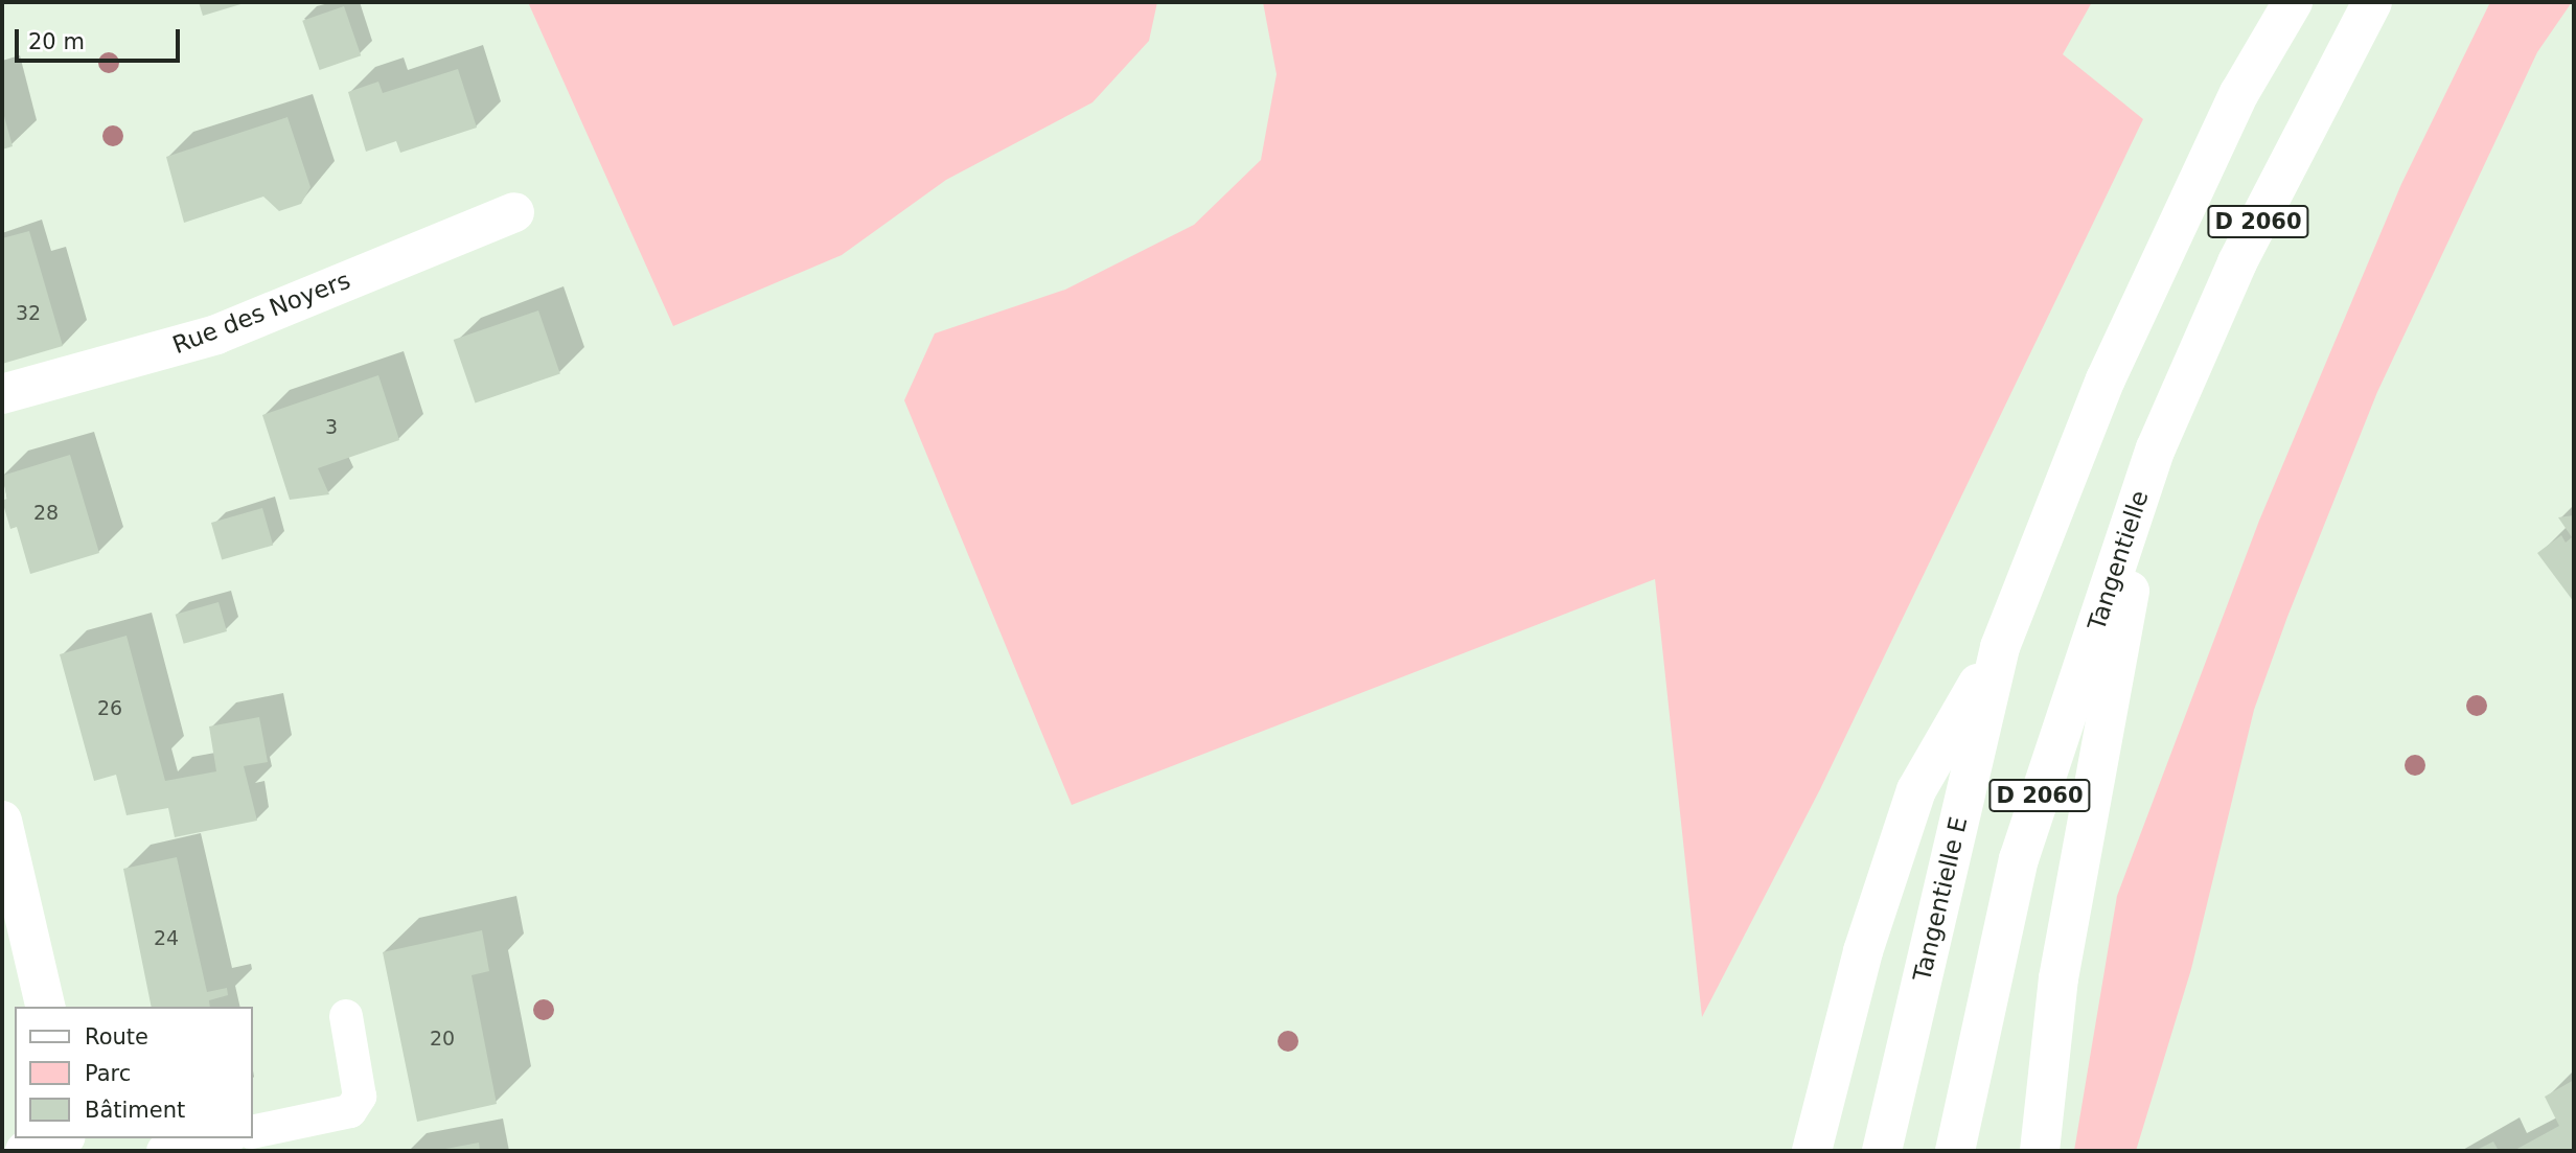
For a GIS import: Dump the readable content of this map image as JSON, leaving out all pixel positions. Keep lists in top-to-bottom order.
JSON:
{
  "streets": {
    "main road": [
      "D 2060",
      "Rue des Noyers",
      "Tangentielle",
      "Tangentielle E"
    ]
  },
  "crossings": [
    ["D 2060", "Tangentielle E"]
  ],
  "house_numbers": [
    "32",
    "3",
    "28",
    "26",
    "24",
    "20"
  ],
  "legend": ["Route", "Parc", "Bâtiment"],
  "scale_bar": "20 m"
}
